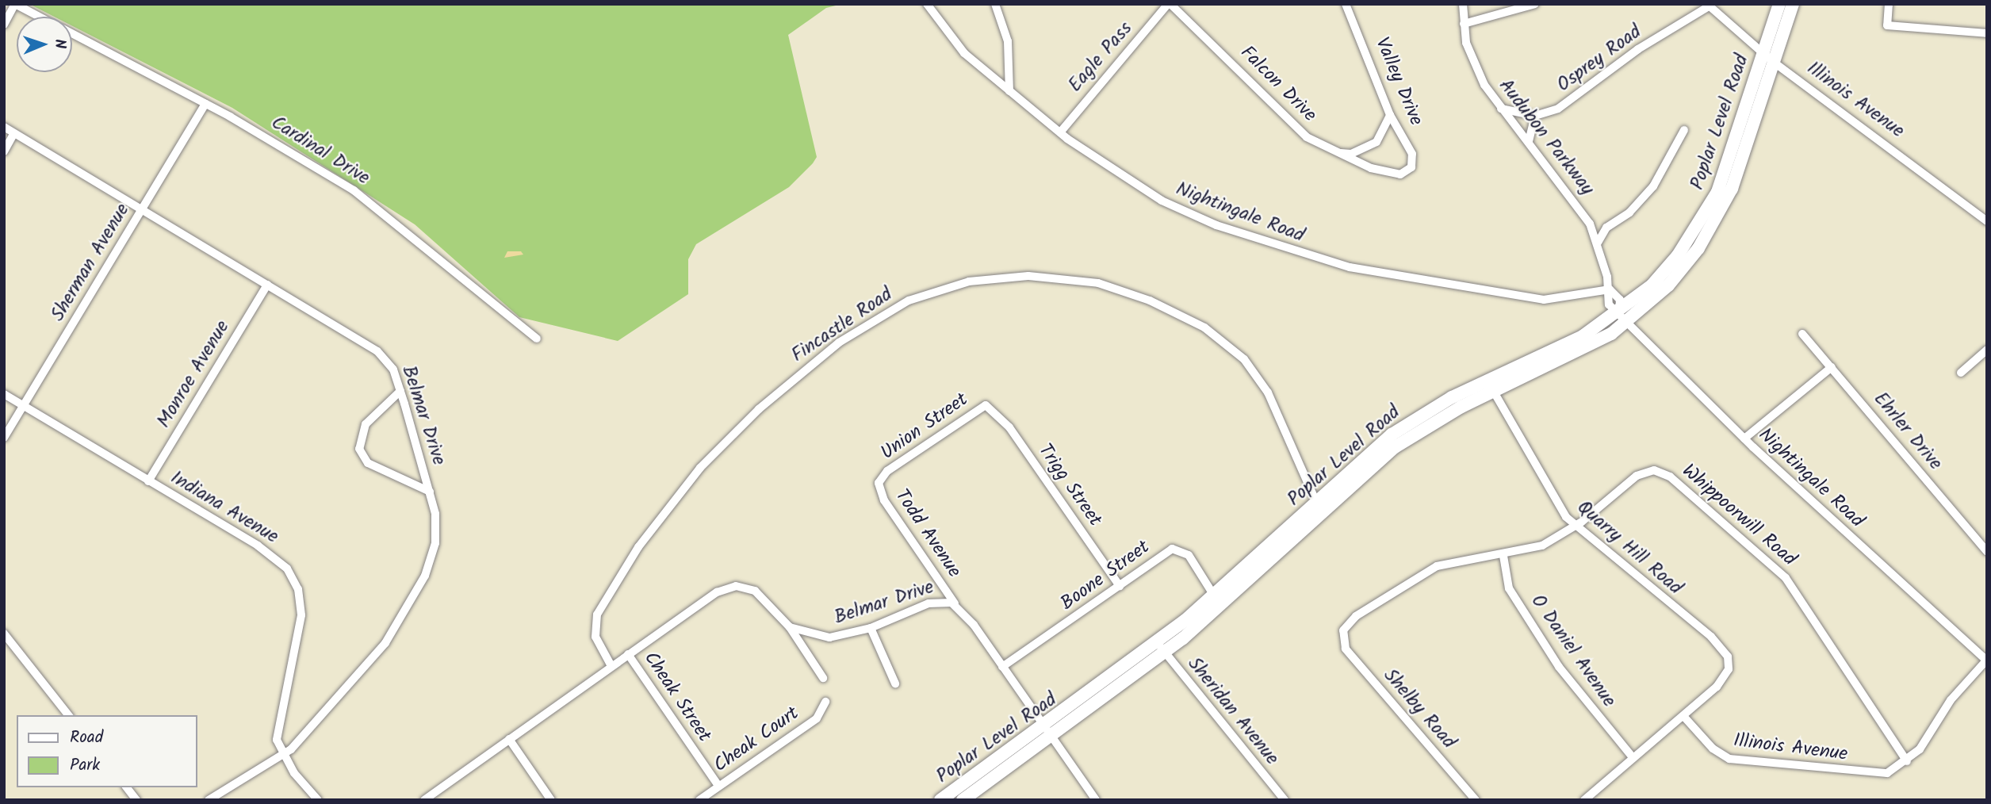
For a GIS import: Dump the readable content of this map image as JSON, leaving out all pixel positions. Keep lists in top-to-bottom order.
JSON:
{
  "streets": {
    "main road": ["Poplar Level Road"],
    "street": [
      "Eagle Pass",
      "Osprey Road",
      "Valley Drive",
      "Falcon Drive",
      "Illinois Avenue",
      "Audubon Parkway",
      "Cardinal Drive",
      "Nightingale Road",
      "Sherman Avenue",
      "Fincastle Road",
      "Monroe Avenue",
      "Belmar Drive",
      "Union Street",
      "Ehrler Drive",
      "Trigg Street",
      "Indiana Avenue",
      "Whippoorwill Road",
      "Todd Avenue",
      "Quarry Hill Road",
      "Boone Street",
      "O Daniel Avenue",
      "Cheak Street",
      "Shelby Road",
      "Sheridan Avenue",
      "Cheak Court"
    ]
  },
  "crossings": [
    ["Eagle Pass", "Falcon Drive"],
    ["Eagle Pass", "Nightingale Road"],
    ["Osprey Road", "Illinois Avenue"],
    ["Valley Drive", "Falcon Drive"],
    ["Illinois Avenue", "Poplar Level Road"],
    ["Illinois Avenue", "Nightingale Road"],
    ["Illinois Avenue", "Whippoorwill Road"],
    ["Illinois Avenue", "Quarry Hill Road"],
    ["Poplar Level Road", "Audubon Parkway"],
    ["Poplar Level Road", "Nightingale Road"],
    ["Poplar Level Road", "Fincastle Road"],
    ["Poplar Level Road", "Belmar Drive"],
    ["Poplar Level Road", "Quarry Hill Road"],
    ["Poplar Level Road", "Boone Street"],
    ["Poplar Level Road", "Sheridan Avenue"],
    ["Audubon Parkway", "Nightingale Road"],
    ["Cardinal Drive", "Sherman Avenue"],
    ["Sherman Avenue", "Belmar Drive"],
    ["Sherman Avenue", "Indiana Avenue"],
    ["Monroe Avenue", "Belmar Drive"],
    ["Monroe Avenue", "Indiana Avenue"],
    ["Belmar Drive", "Indiana Avenue"],
    ["Belmar Drive", "Todd Avenue"],
    ["Belmar Drive", "Boone Street"],
    ["Union Street", "Trigg Street"],
    ["Union Street", "Todd Avenue"],
    ["Trigg Street", "Boone Street"],
    ["Whippoorwill Road", "Quarry Hill Road"],
    ["Whippoorwill Road", "O Daniel Avenue"],
    ["Whippoorwill Road", "Shelby Road"],
    ["Cheak Street", "Cheak Court"]
  ],
  "legend": ["Road", "Park"],
  "north": "right"
}
